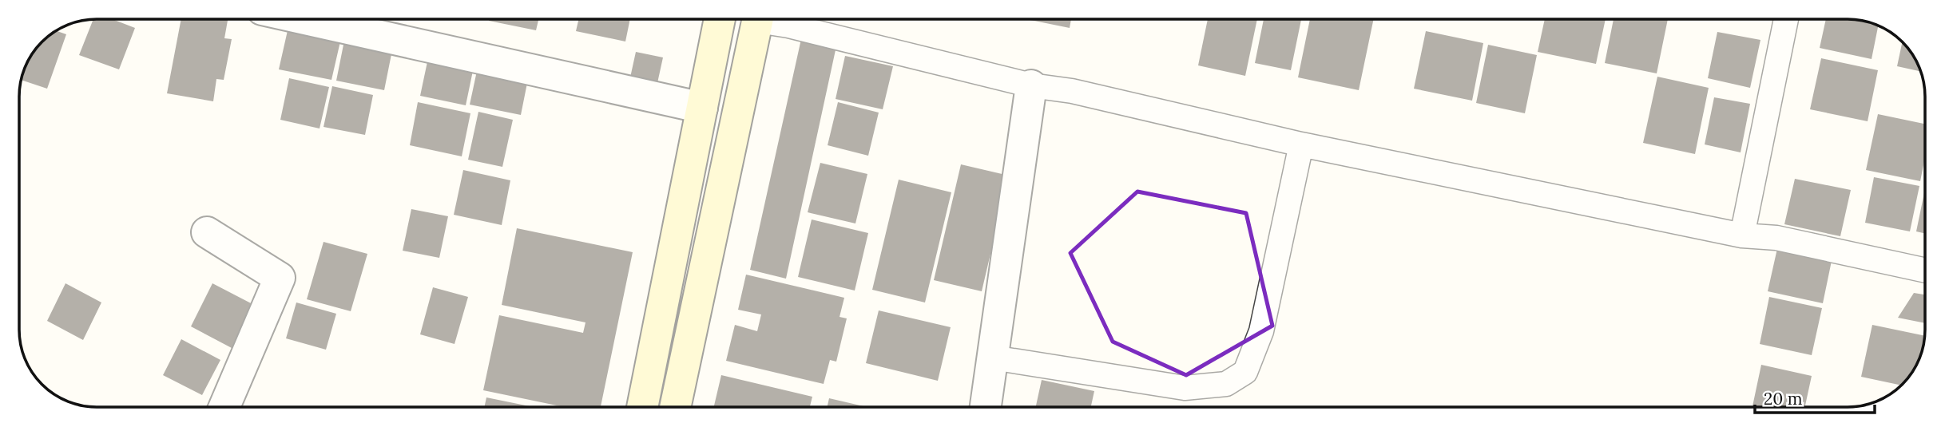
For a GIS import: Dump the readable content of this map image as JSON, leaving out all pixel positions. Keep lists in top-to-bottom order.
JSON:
{
  "scale_bar": "20 m"
}
